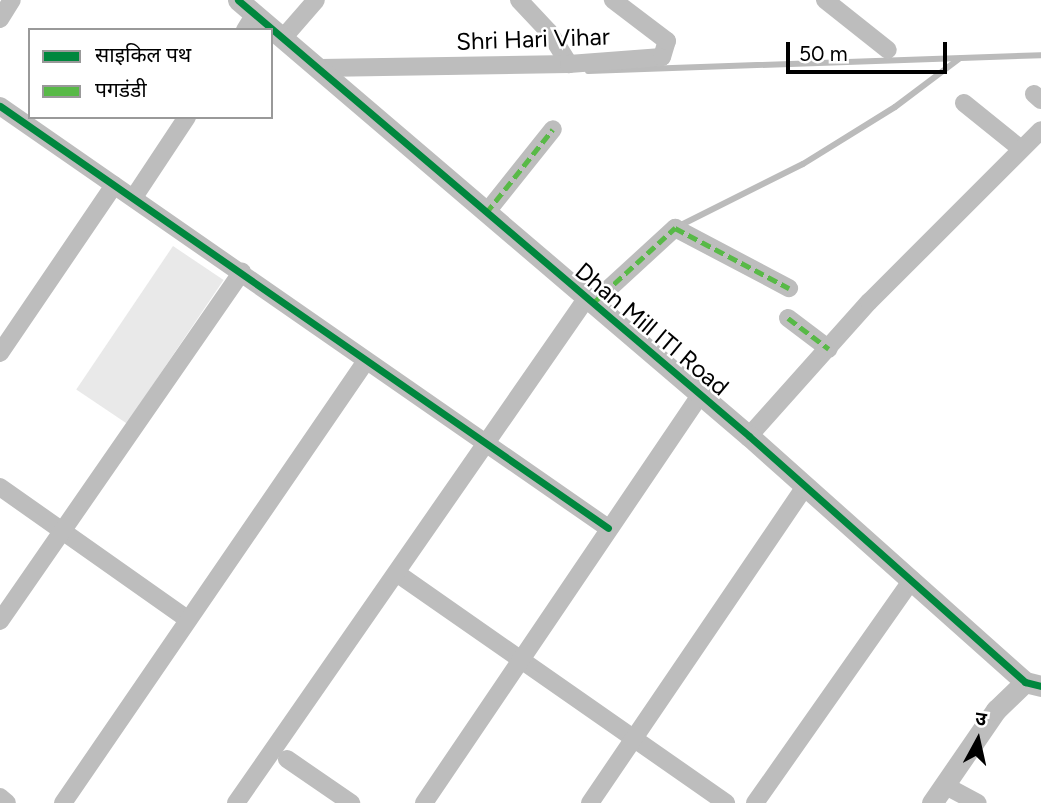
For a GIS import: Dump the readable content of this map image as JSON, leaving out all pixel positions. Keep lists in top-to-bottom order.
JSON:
{
  "streets": {
    "street": ["Shri Hari Vihar", "Dhan Mill ITI Road"]
  },
  "crossings": [
    ["Shri Hari Vihar", "Dhan Mill ITI Road"]
  ],
  "legend": ["साइकिल पथ", "पगडंडी"],
  "scale_bar": "50 m",
  "north": "top"
}
